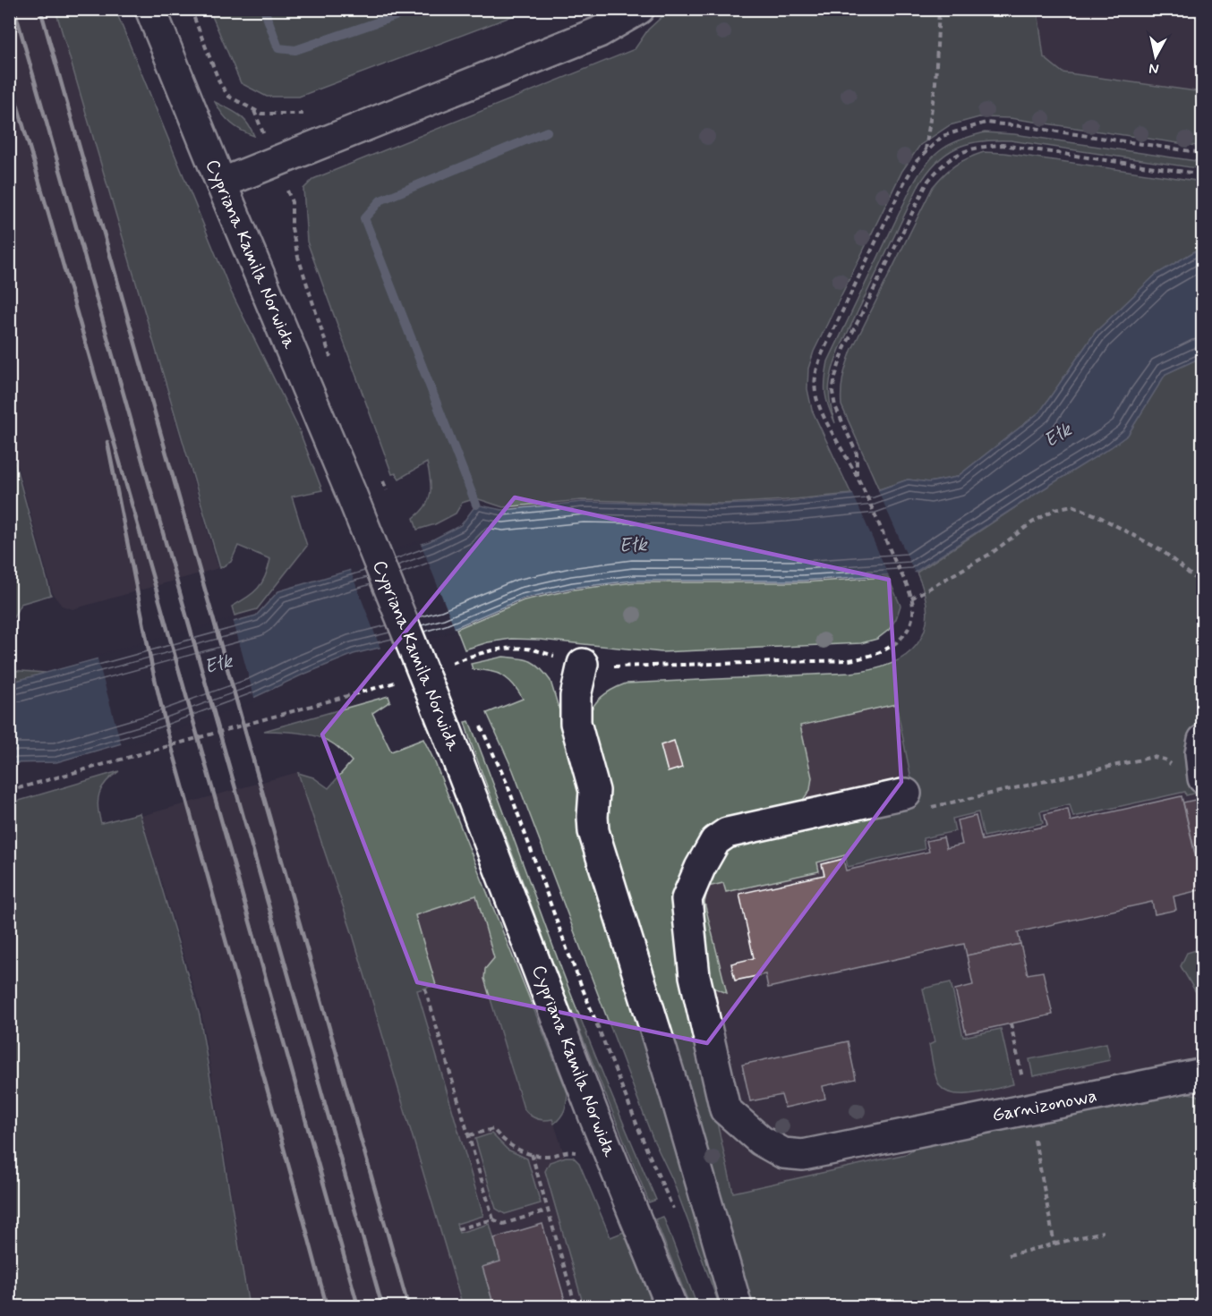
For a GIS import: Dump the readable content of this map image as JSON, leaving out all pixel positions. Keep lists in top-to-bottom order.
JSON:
{
  "streets": {
    "street": ["Cypriana Kamila Norwida", "Garnizonowa"]
  },
  "water": ["Ełk"],
  "north": "bottom"
}
